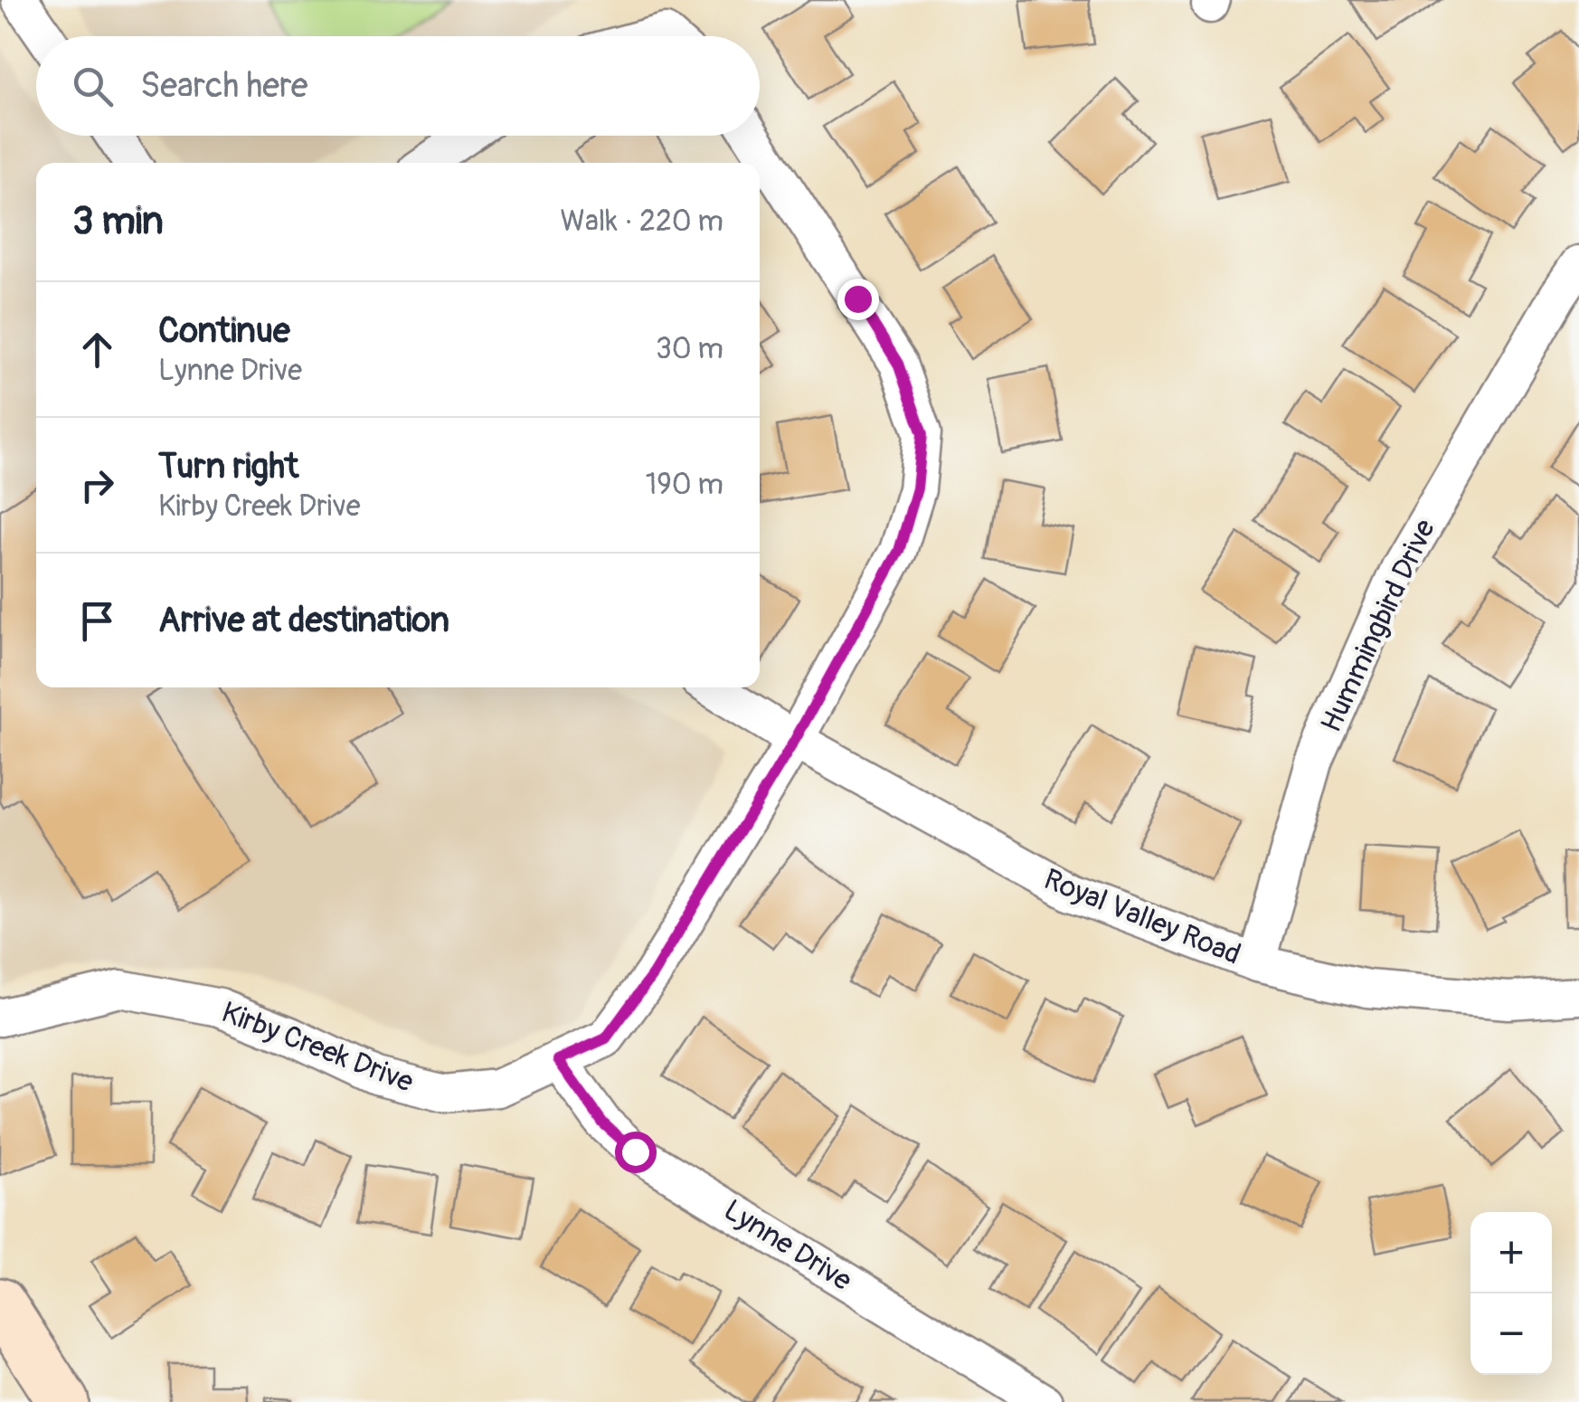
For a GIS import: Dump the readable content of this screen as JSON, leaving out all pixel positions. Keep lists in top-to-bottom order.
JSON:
{
  "streets": {
    "street": [
      "Hummingbird Drive",
      "Royal Valley Road",
      "Kirby Creek Drive",
      "Lynne Drive"
    ]
  },
  "crossings": [
    ["Hummingbird Drive", "Royal Valley Road"],
    ["Royal Valley Road", "Kirby Creek Drive"],
    ["Kirby Creek Drive", "Lynne Drive"]
  ],
  "page": {
    "search": "Search here",
    "heading": ["3 min", "Walk · 220 m"],
    "list": [
      ["Continue", "Lynne Drive", "30 m"],
      ["Turn right", "Kirby Creek Drive", "190 m"],
      "Arrive at destination"
    ],
    "map_buttons": ["+", "−"]
  }
}
